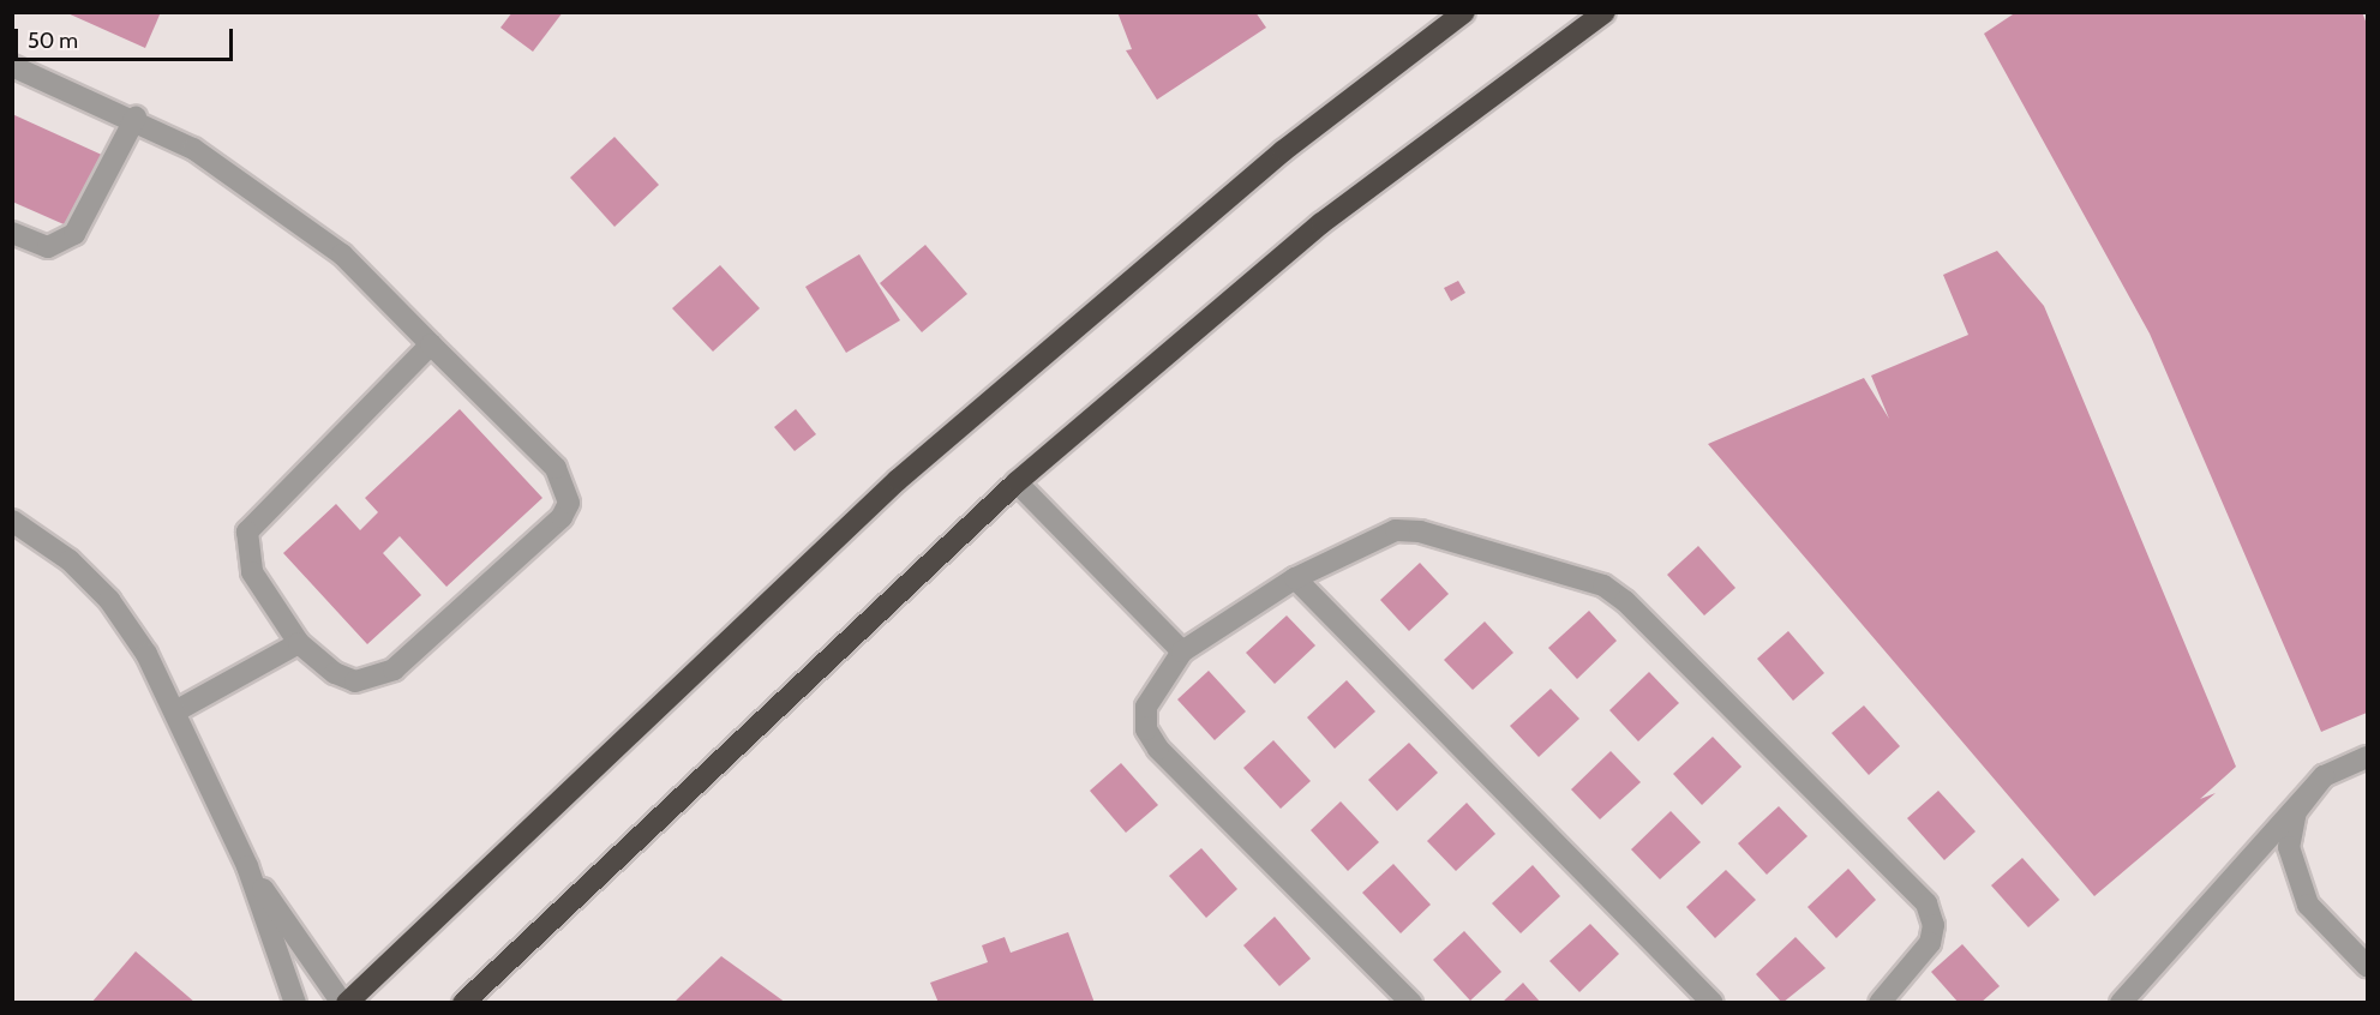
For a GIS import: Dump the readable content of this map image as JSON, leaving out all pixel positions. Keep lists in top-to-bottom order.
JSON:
{
  "scale_bar": "50 m"
}
